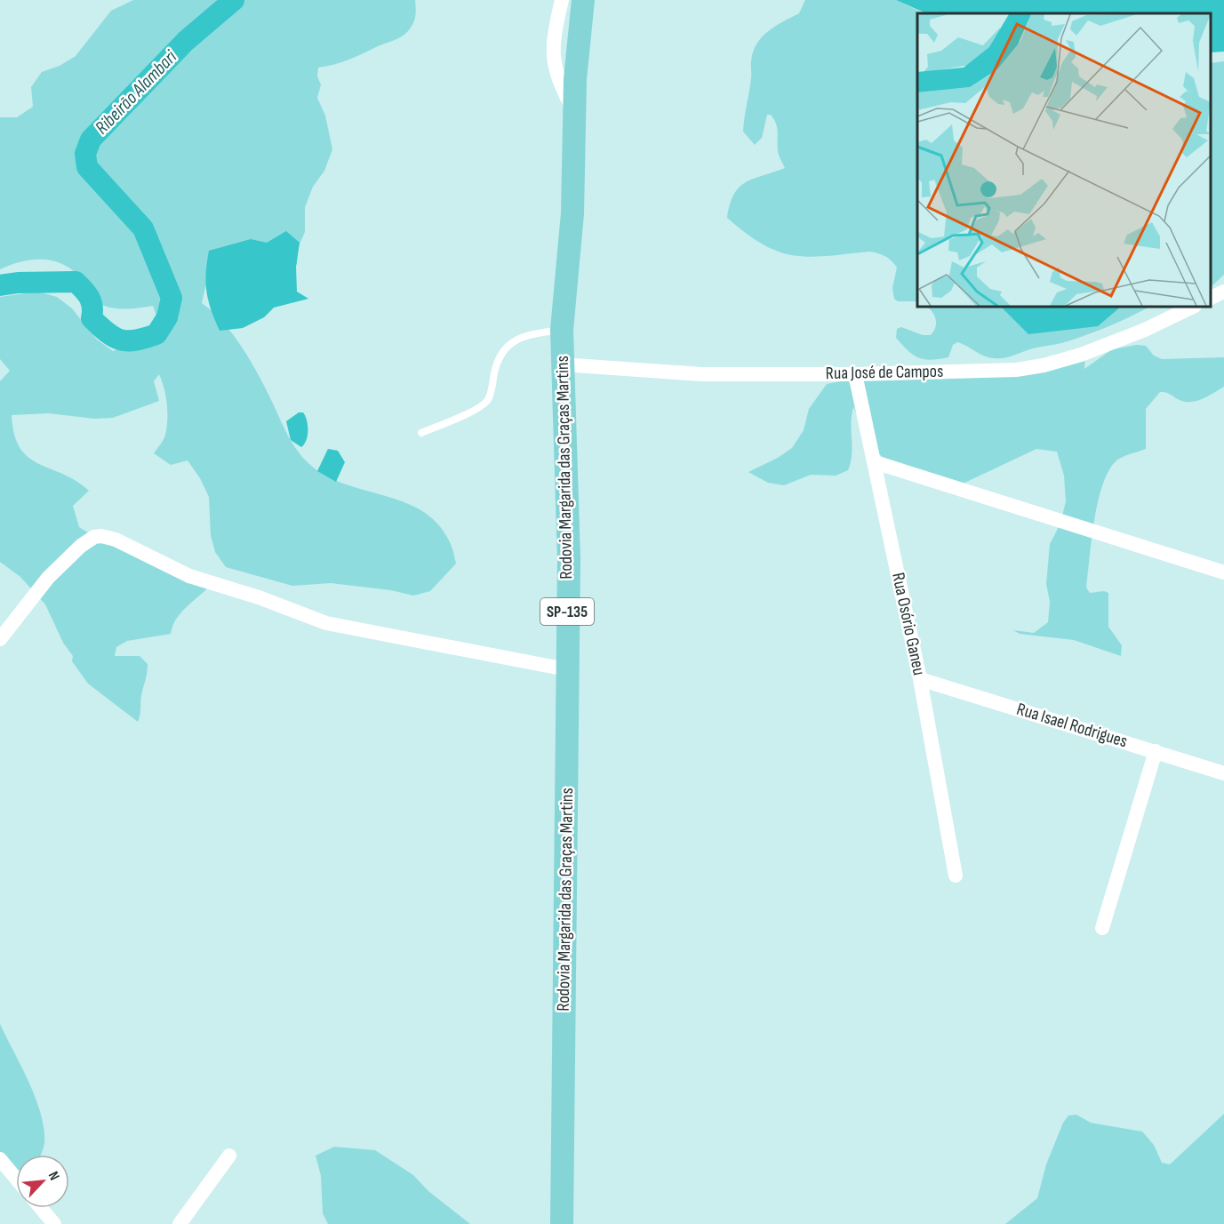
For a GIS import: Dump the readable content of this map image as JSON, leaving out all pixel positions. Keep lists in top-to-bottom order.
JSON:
{
  "streets": {
    "main road": ["Rodovia Margarida das Graças Martins", "SP-135"],
    "street": ["Rua José de Campos", "Rua Osório Ganeu", "Rua Isael Rodrigues"]
  },
  "crossings": [
    ["Rua José de Campos", "Rodovia Margarida das Graças Martins"],
    ["Rua José de Campos", "Rua Osório Ganeu"],
    ["Rua Osório Ganeu", "Rua Isael Rodrigues"]
  ],
  "water": ["Ribeirão Alambari"],
  "north": "top right"
}
